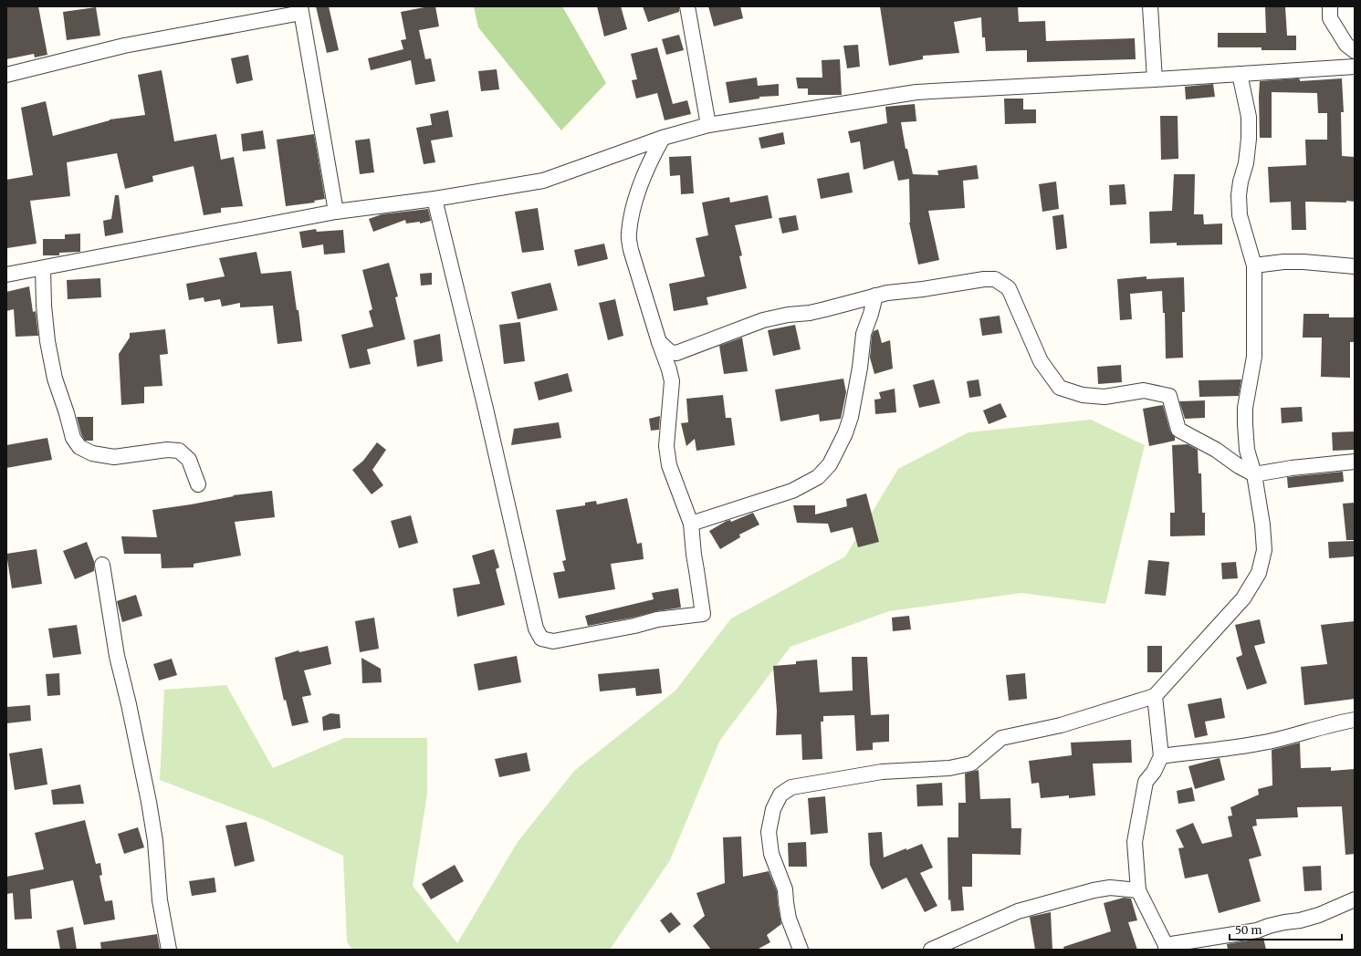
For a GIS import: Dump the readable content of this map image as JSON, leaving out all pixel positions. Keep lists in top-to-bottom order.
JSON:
{
  "scale_bar": "50 m"
}
